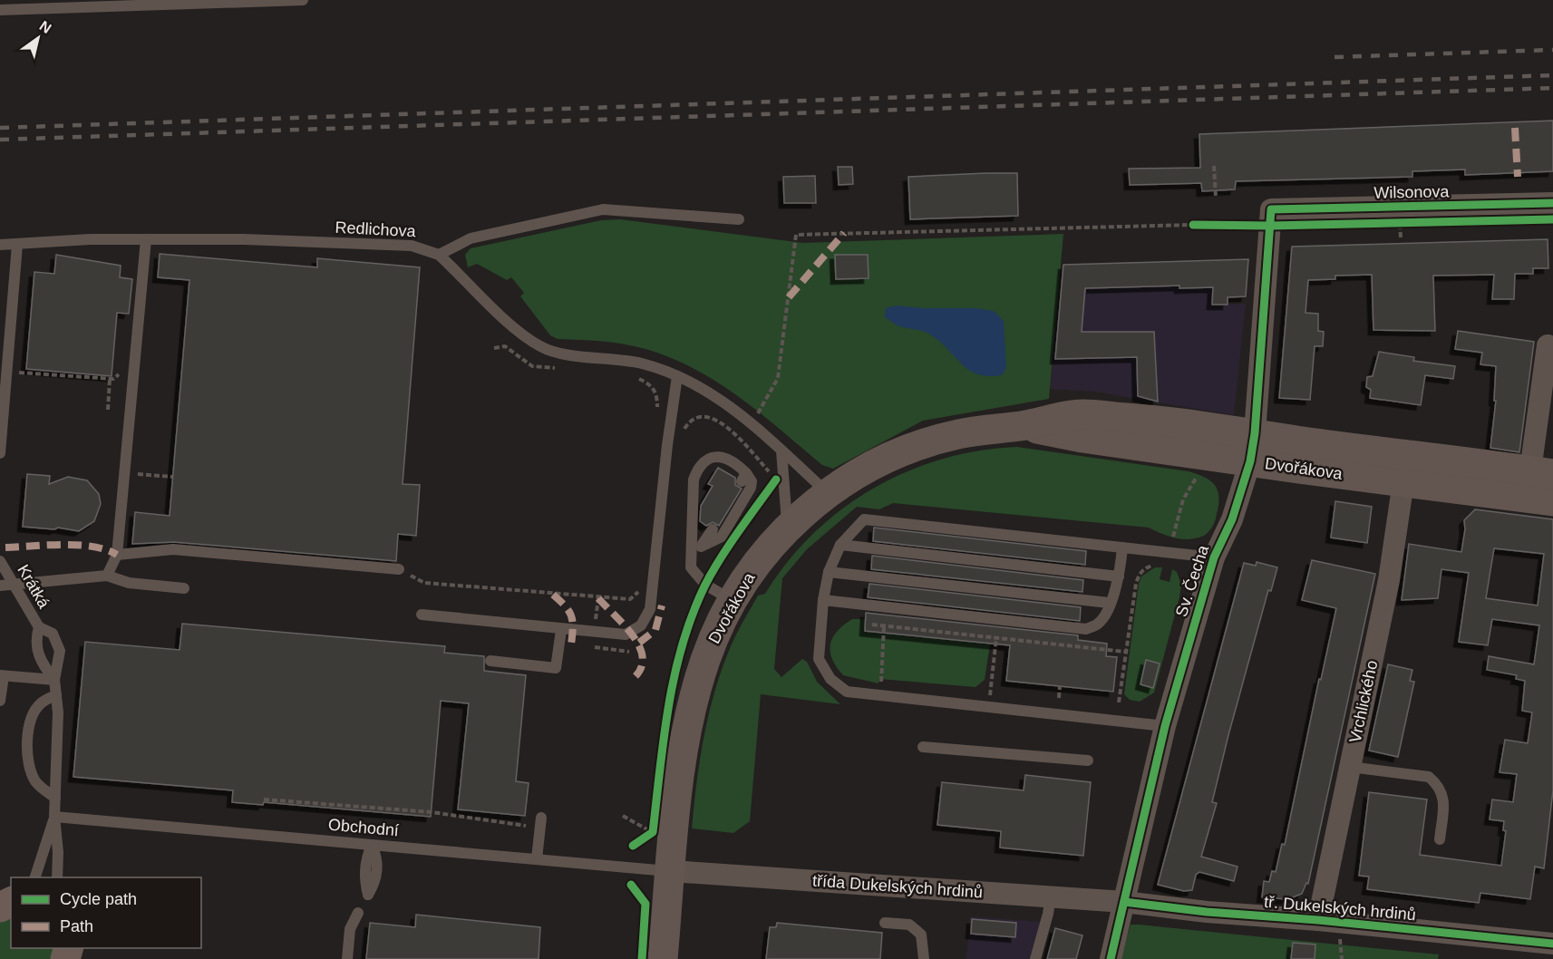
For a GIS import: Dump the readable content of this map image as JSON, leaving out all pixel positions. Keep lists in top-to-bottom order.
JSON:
{
  "streets": {
    "main road": ["Dvořákova"],
    "street": [
      "Wilsonova",
      "Sv. Čecha",
      "Vrchlického",
      "třída Dukelských hrdinů",
      "tř. Dukelských hrdinů"
    ],
    "lane": ["Redlichova", "Krátká", "Obchodní"]
  },
  "crossings": [
    ["Wilsonova", "Sv. Čecha"],
    ["Redlichova", "Dvořákova"],
    ["Dvořákova", "Sv. Čecha"],
    ["Dvořákova", "Vrchlického"],
    ["Dvořákova", "Obchodní"],
    ["Dvořákova", "třída Dukelských hrdinů"],
    ["Sv. Čecha", "třída Dukelských hrdinů"],
    ["Sv. Čecha", "tř. Dukelských hrdinů"],
    ["Vrchlického", "tř. Dukelských hrdinů"],
    ["Obchodní", "třída Dukelských hrdinů"],
    ["třída Dukelských hrdinů", "tř. Dukelských hrdinů"]
  ],
  "legend": ["Cycle path", "Path"],
  "north": "top right"
}
